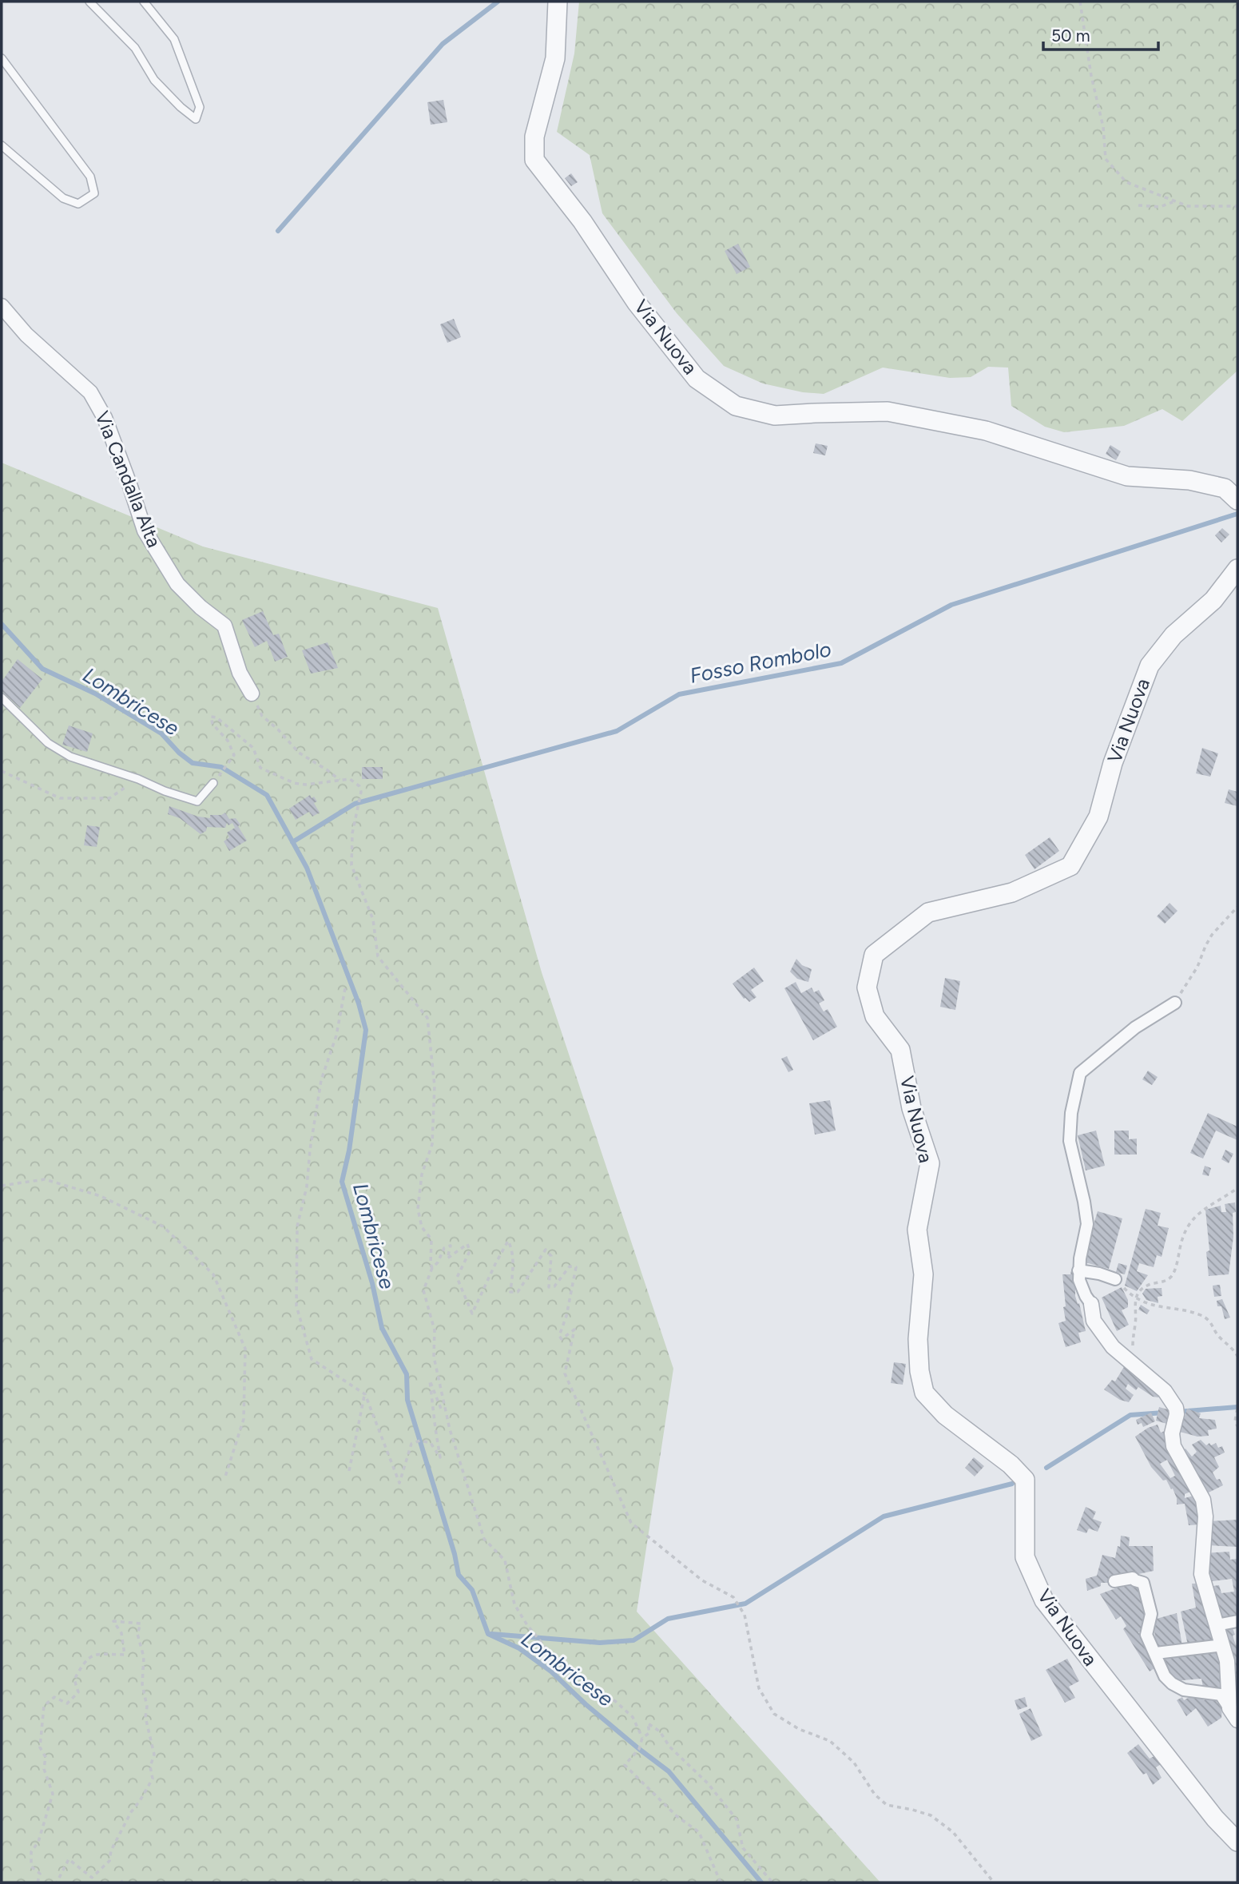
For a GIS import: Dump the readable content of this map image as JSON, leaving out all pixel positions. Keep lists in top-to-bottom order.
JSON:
{
  "streets": {
    "street": ["Via Nuova", "Via Candalla Alta"]
  },
  "water": ["Fosso Rombolo", "Lombricese"],
  "scale_bar": "50 m"
}
